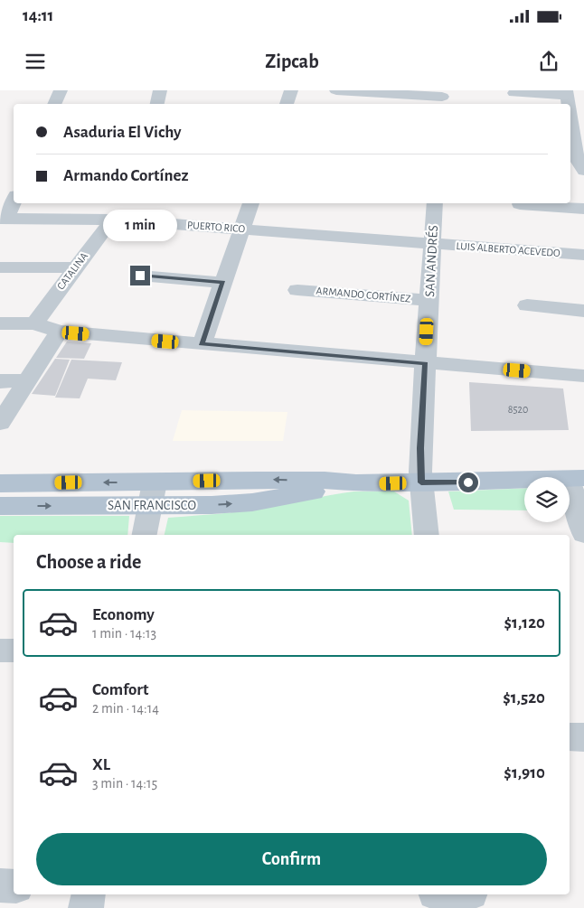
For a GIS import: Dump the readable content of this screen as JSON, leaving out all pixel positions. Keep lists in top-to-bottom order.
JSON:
{
  "streets": {
    "main road": ["SAN FRANCISCO"],
    "street": [
      "PUERTO RICO",
      "LUIS ALBERTO ACEVEDO",
      "SAN ANDRÉS",
      "CATALINA",
      "ARMANDO CORTÍNEZ"
    ]
  },
  "crossings": [
    ["PUERTO RICO", "LUIS ALBERTO ACEVEDO"],
    ["PUERTO RICO", "SAN ANDRÉS"],
    ["PUERTO RICO", "CATALINA"],
    ["LUIS ALBERTO ACEVEDO", "SAN ANDRÉS"],
    ["SAN ANDRÉS", "ARMANDO CORTÍNEZ"],
    ["SAN ANDRÉS", "SAN FRANCISCO"]
  ],
  "house_numbers": ["8520"],
  "page": {
    "status": "14:11",
    "header": "Zipcab",
    "banner": ["Asaduria El Vichy", "Armando Cortínez"],
    "bubble": "1 min",
    "heading": "Choose a ride",
    "list": [
      {
        "name": "Economy",
        "note": "1 min · 14:13",
        "value": "$1,120"
      },
      {
        "name": "Comfort",
        "note": "2 min · 14:14",
        "value": "$1,520"
      },
      {
        "name": "XL",
        "note": "3 min · 14:15",
        "value": "$1,910"
      }
    ],
    "buttons": "Confirm"
  }
}
